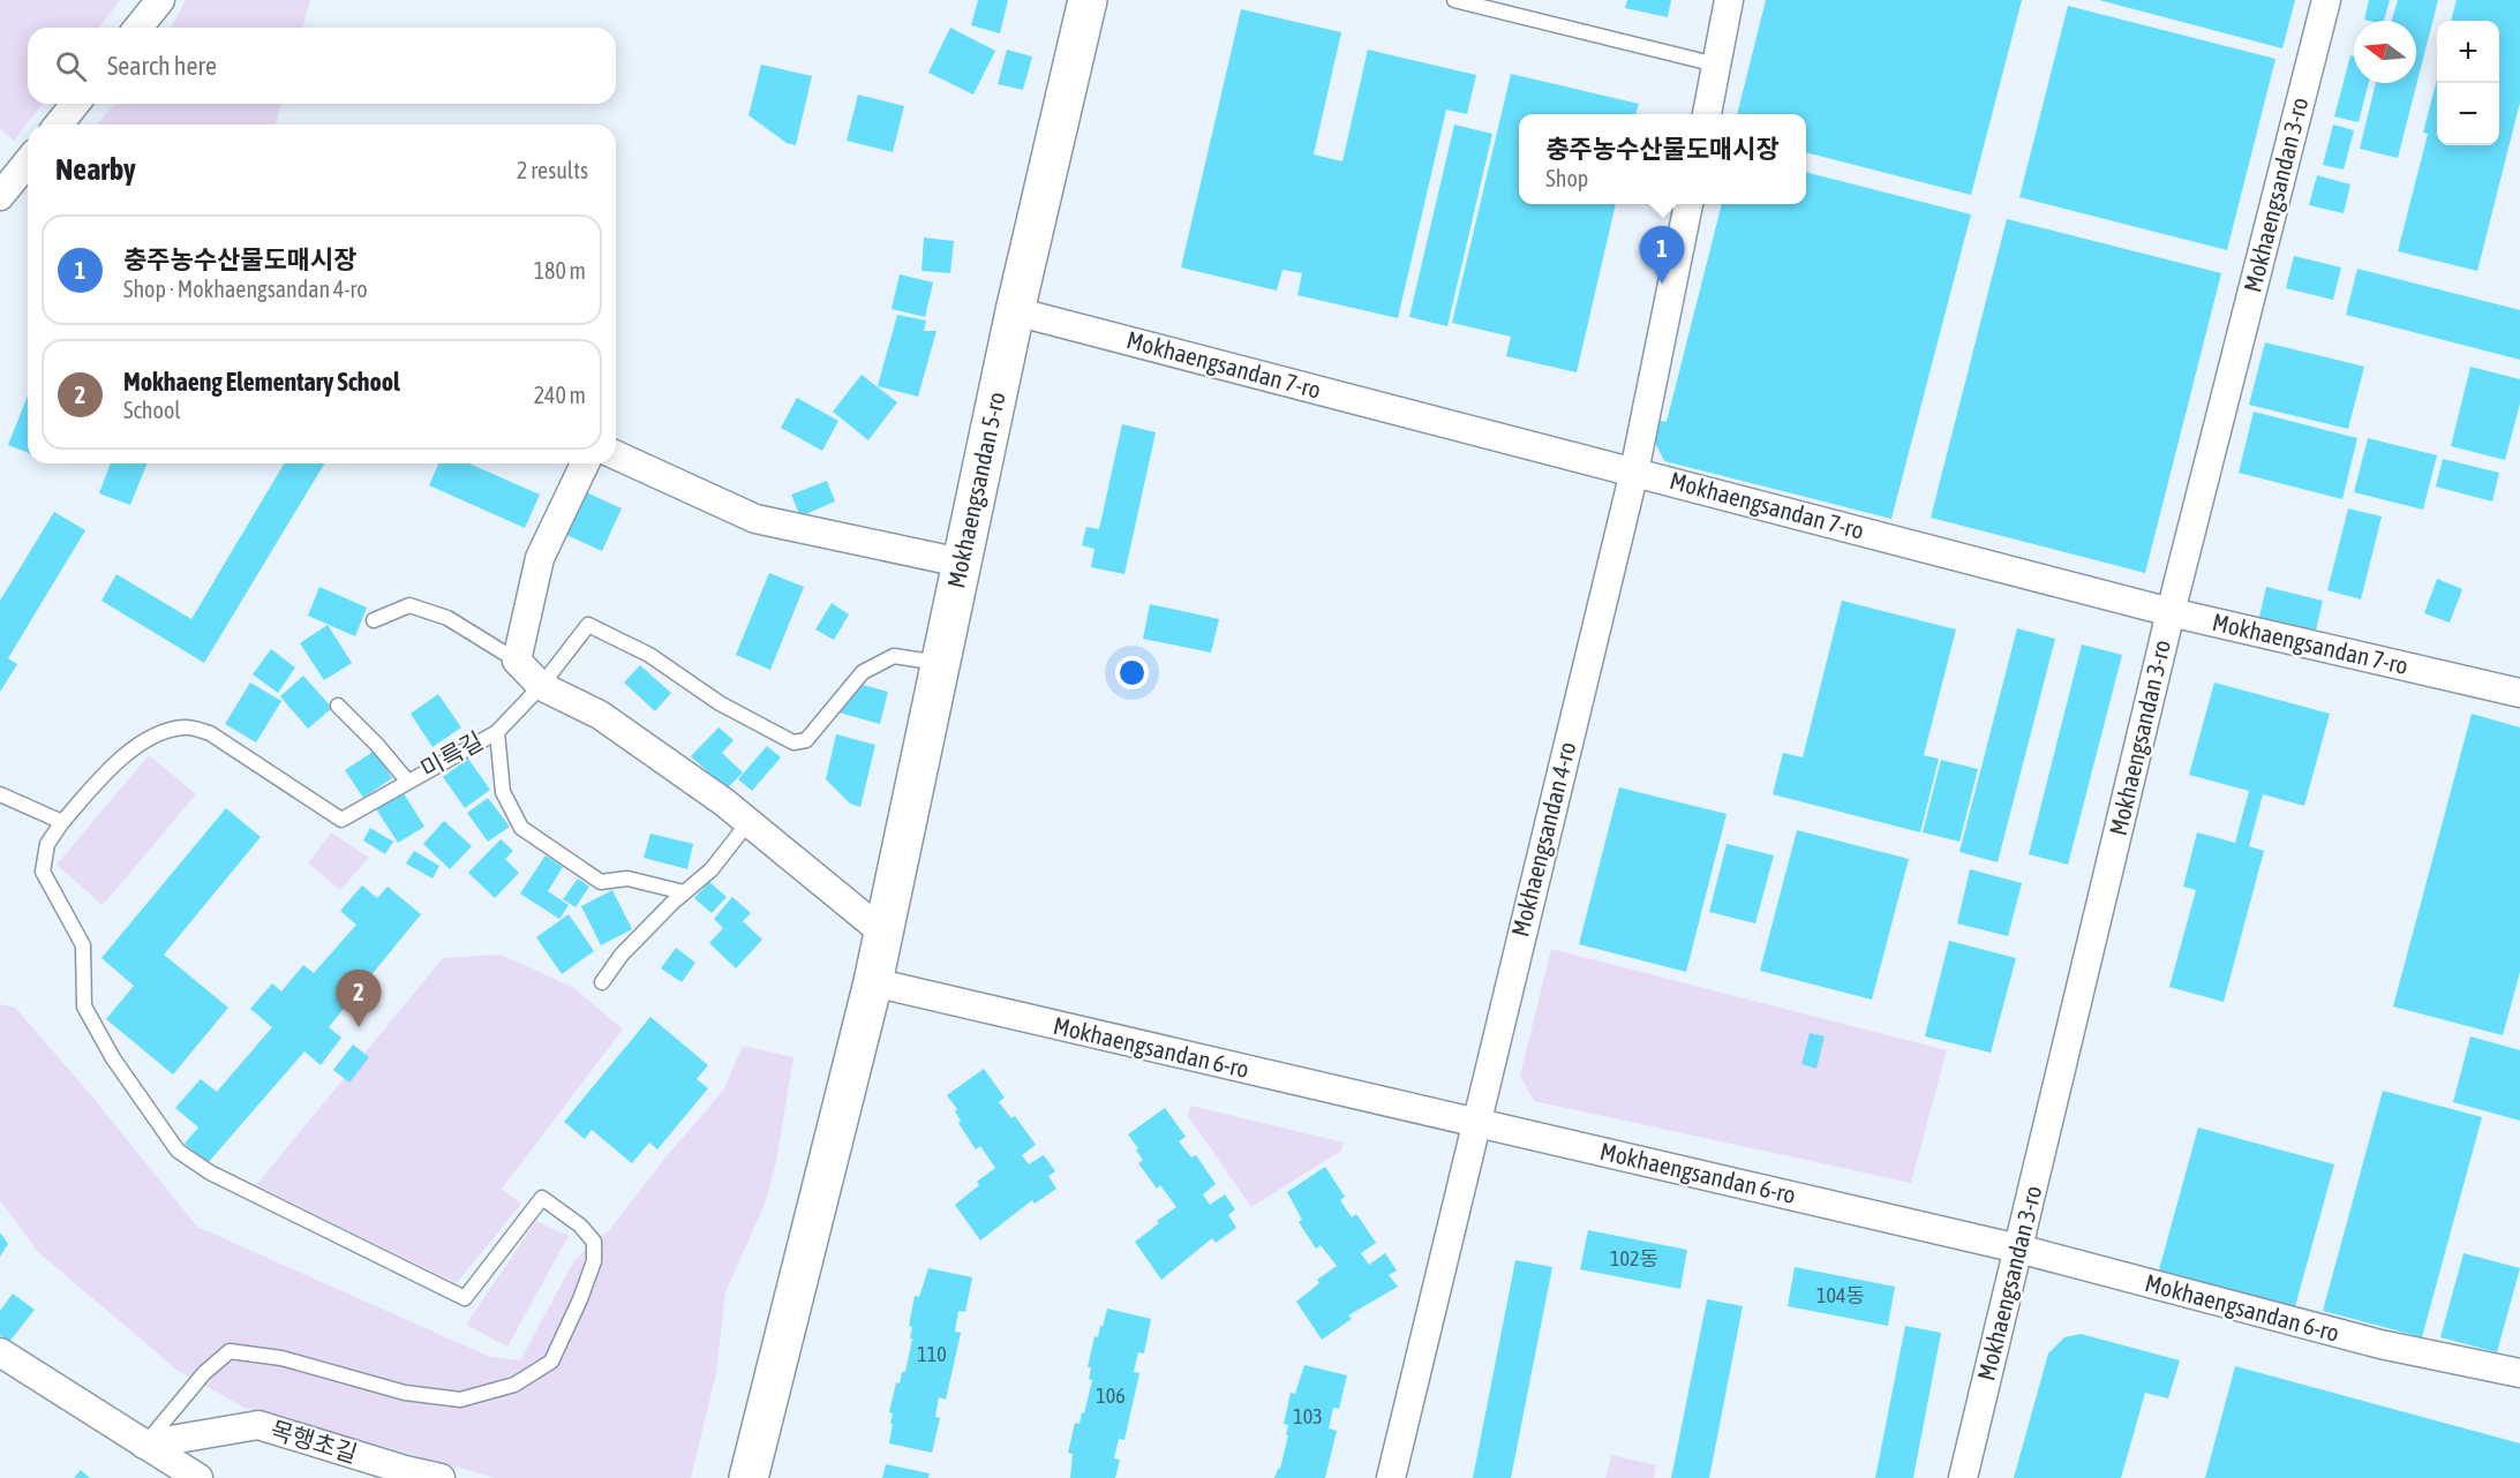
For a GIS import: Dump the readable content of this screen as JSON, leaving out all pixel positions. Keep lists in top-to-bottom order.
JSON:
{
  "streets": {
    "street": [
      "Mokhaengsandan 3-ro",
      "Mokhaengsandan 7-ro",
      "Mokhaengsandan 5-ro",
      "Mokhaengsandan 4-ro",
      "Mokhaengsandan 6-ro",
      "목행초길"
    ],
    "lane": ["미륵길"]
  },
  "crossings": [
    ["Mokhaengsandan 3-ro", "Mokhaengsandan 7-ro"],
    ["Mokhaengsandan 3-ro", "Mokhaengsandan 6-ro"],
    ["Mokhaengsandan 7-ro", "Mokhaengsandan 5-ro"],
    ["Mokhaengsandan 7-ro", "Mokhaengsandan 4-ro"],
    ["Mokhaengsandan 5-ro", "미륵길"],
    ["Mokhaengsandan 5-ro", "Mokhaengsandan 6-ro"],
    ["Mokhaengsandan 4-ro", "Mokhaengsandan 6-ro"]
  ],
  "house_numbers": [
    "102동",
    "104동",
    "110",
    "106",
    "103"
  ],
  "north": "left",
  "page": {
    "map_buttons": ["+", "−"],
    "search": "Search here",
    "popup": ["충주농수산물도매시장", "Shop"],
    "heading": ["Nearby", "2 results"],
    "list": [
      {
        "mark": "1",
        "name": "충주농수산물도매시장",
        "note": "Shop · Mokhaengsandan 4-ro",
        "value": "180 m"
      },
      {
        "mark": "2",
        "name": "Mokhaeng Elementary School",
        "note": "School",
        "value": "240 m"
      }
    ],
    "pins": ["1", "2"]
  }
}
